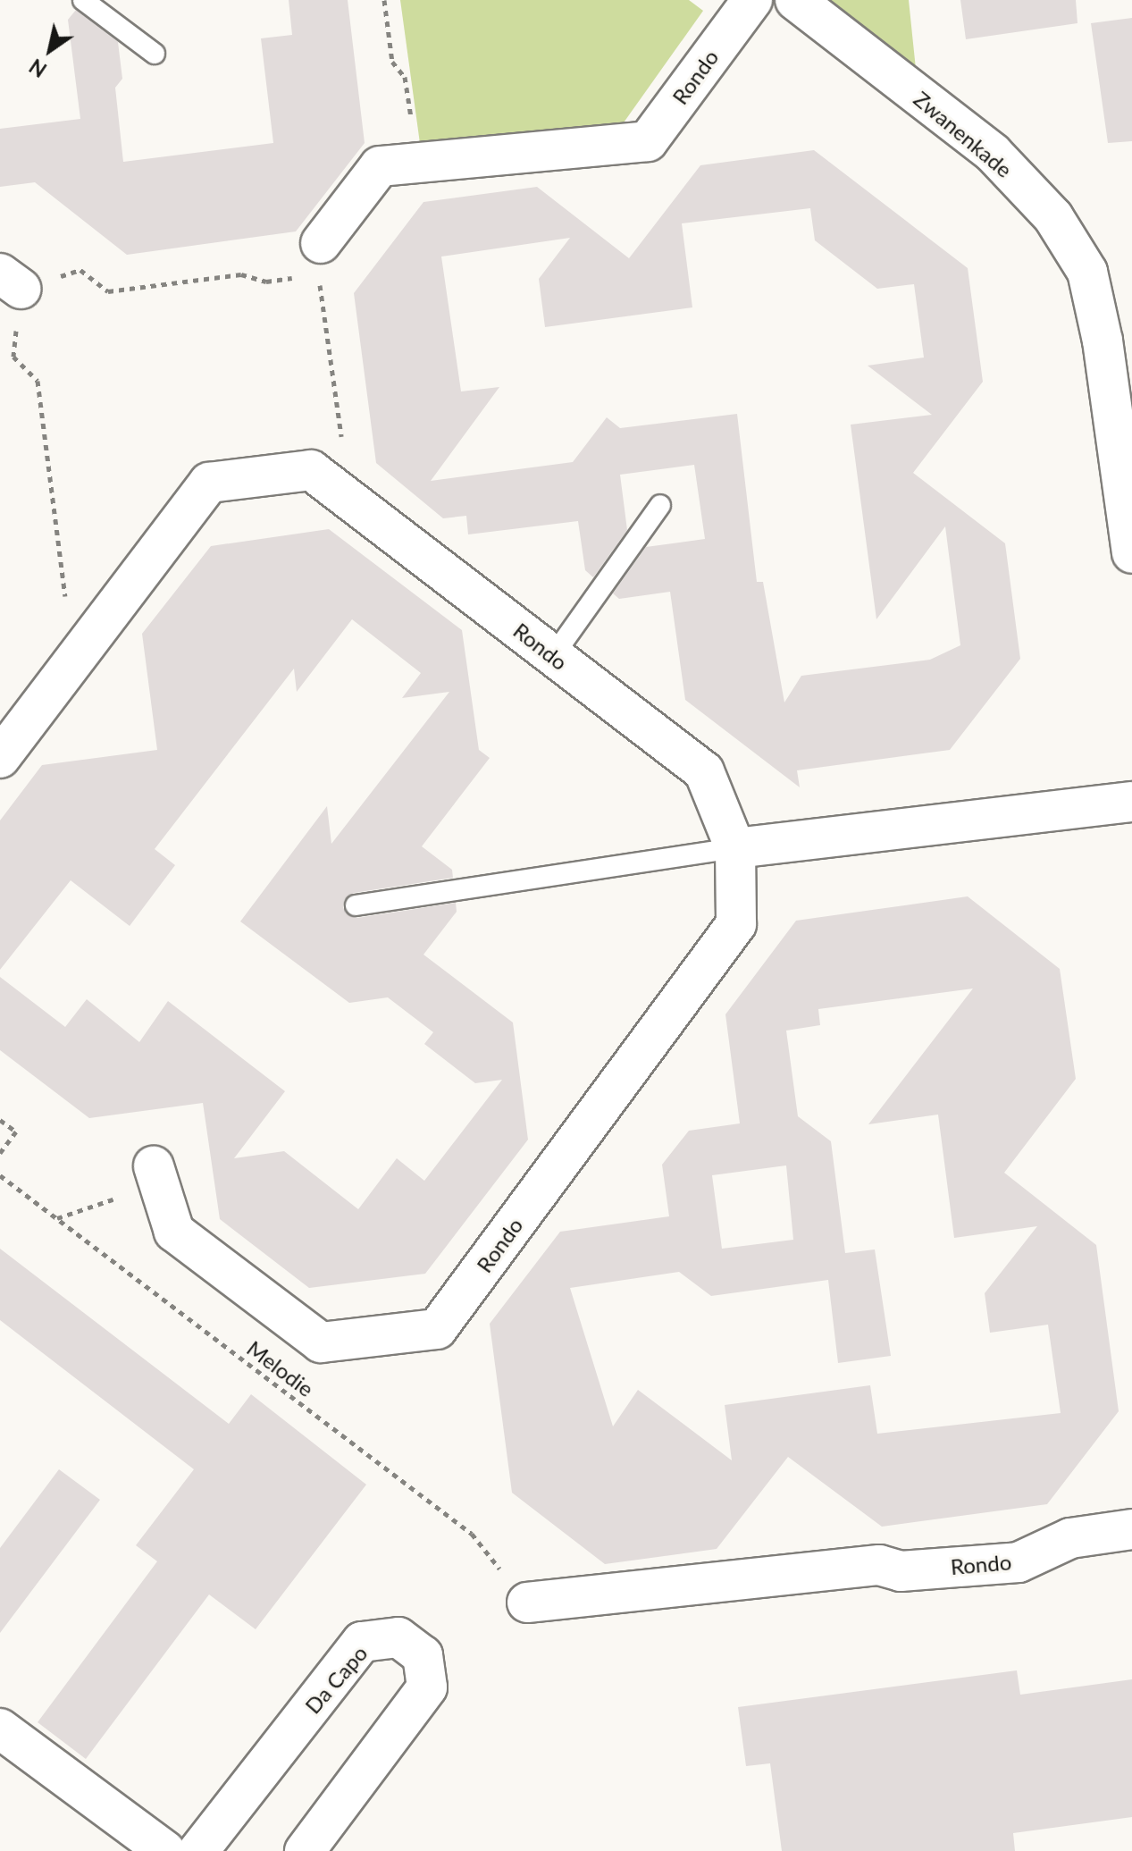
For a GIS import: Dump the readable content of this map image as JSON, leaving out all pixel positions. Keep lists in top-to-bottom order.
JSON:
{
  "streets": {
    "street": ["Rondo", "Zwanenkade", "Da Capo"],
    "path": ["Melodie"]
  },
  "crossings": [
    ["Rondo", "Melodie"]
  ],
  "north": "bottom left"
}
